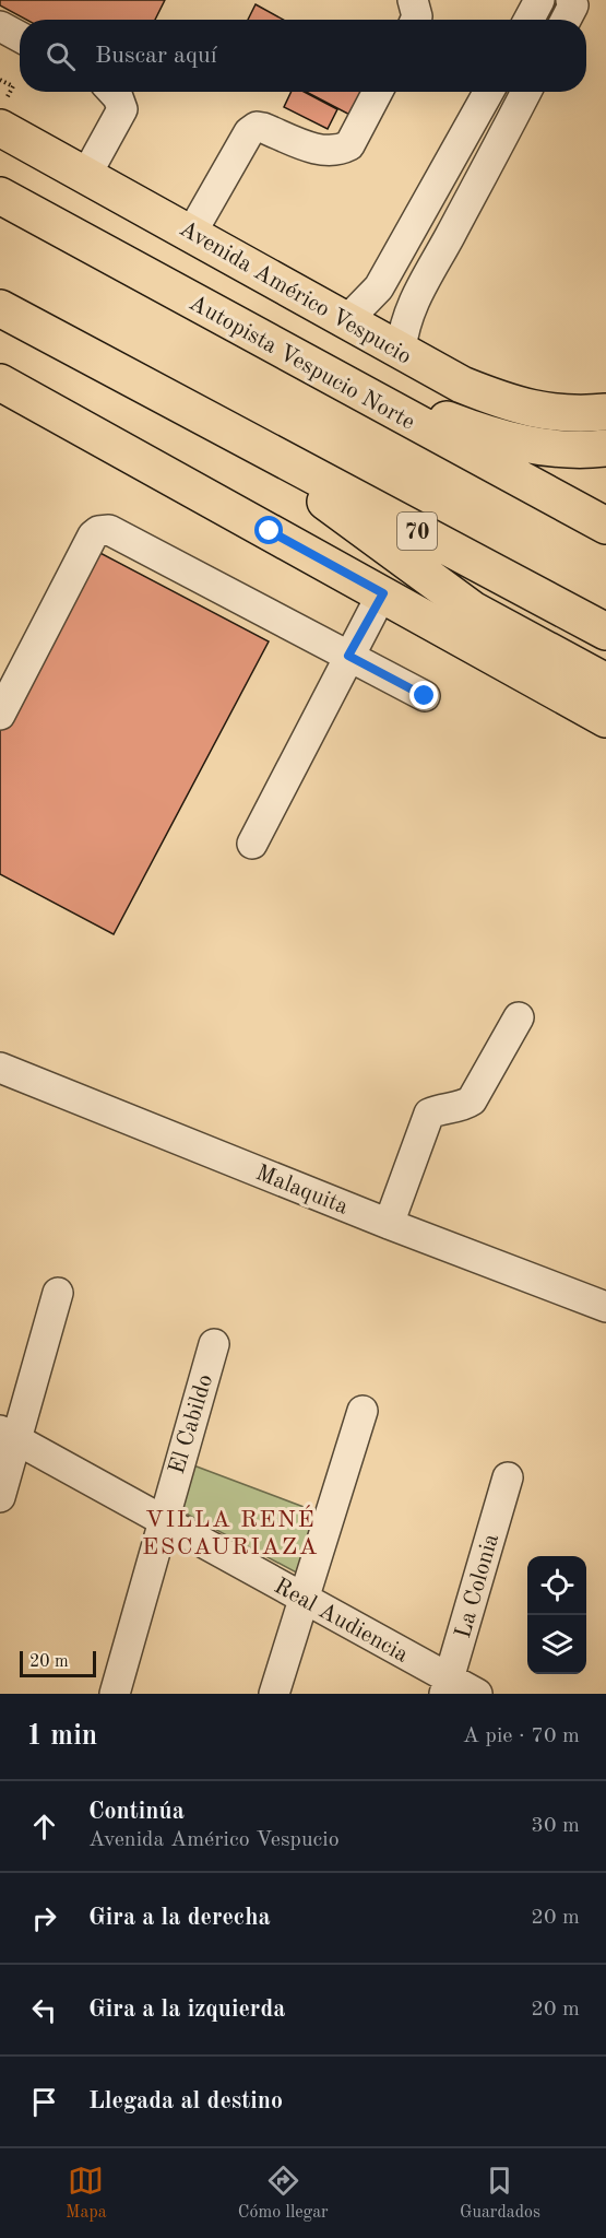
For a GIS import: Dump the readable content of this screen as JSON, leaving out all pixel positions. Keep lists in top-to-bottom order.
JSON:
{
  "streets": {
    "main road": ["Avenida Américo Vespucio", "Autopista Vespucio Norte", "70"],
    "street": [
      "Malaquita",
      "El Cabildo",
      "La Colonia",
      "Real Audiencia"
    ]
  },
  "crossings": [
    ["El Cabildo", "Real Audiencia"],
    ["La Colonia", "Real Audiencia"]
  ],
  "districts": ["VILLA RENÉ ESCAURIAZA"],
  "scale_bar": "20 m",
  "page": {
    "search": "Buscar aquí",
    "scale": "20 m",
    "heading": ["1 min", "A pie · 70 m"],
    "list": [
      ["Continúa", "Avenida Américo Vespucio", "30 m"],
      ["Gira a la derecha", "20 m"],
      ["Gira a la izquierda", "20 m"],
      "Llegada al destino"
    ],
    "nav": ["Mapa", "Cómo llegar", "Guardados"]
  }
}
